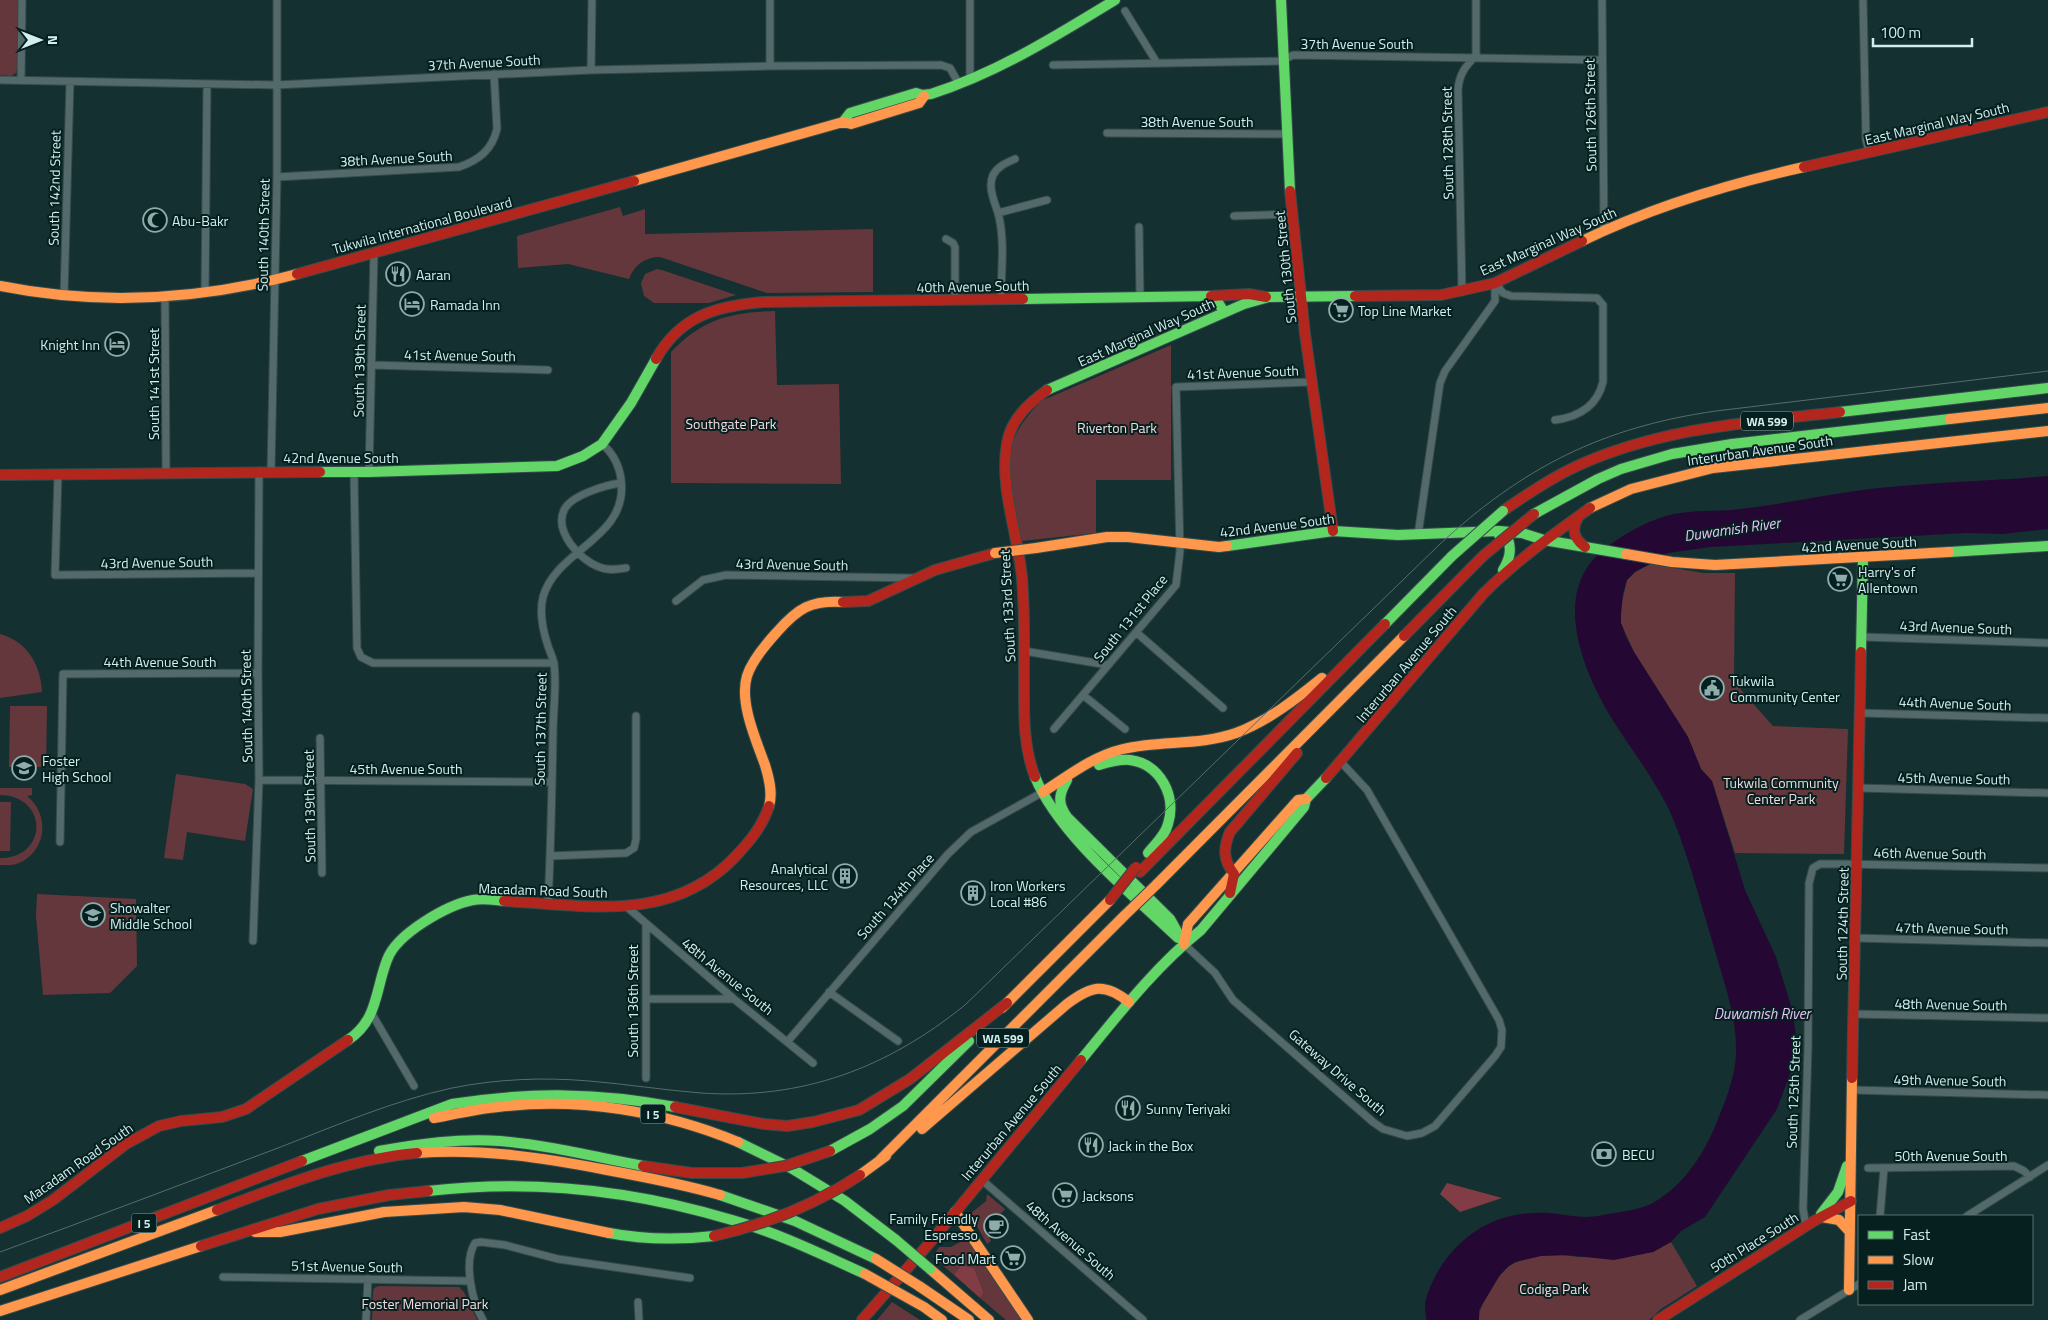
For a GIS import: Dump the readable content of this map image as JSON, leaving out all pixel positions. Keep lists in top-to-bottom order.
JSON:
{
  "streets": {
    "main road": [
      "East Marginal Way South",
      "Tukwila International Boulevard",
      "South 130th Street",
      "40th Avenue South",
      "WA 599",
      "Interurban Avenue South",
      "42nd Avenue South",
      "South 133rd Street",
      "Macadam Road South",
      "South 124th Street",
      "Gateway Drive South",
      "I 5",
      "50th Place South"
    ],
    "street": [
      "37th Avenue South",
      "South 126th Street",
      "38th Avenue South",
      "South 128th Street",
      "South 142nd Street",
      "South 140th Street",
      "41st Avenue South",
      "South 139th Street",
      "South 141st Street",
      "43rd Avenue South",
      "South 131st Place",
      "44th Avenue South",
      "South 137th Street",
      "45th Avenue South",
      "46th Avenue South",
      "South 134th Place",
      "47th Avenue South",
      "48th Avenue South",
      "South 136th Street",
      "49th Avenue South",
      "South 125th Street",
      "50th Avenue South",
      "51st Avenue South"
    ]
  },
  "crossings": [
    ["37th Avenue South", "South 126th Street"],
    ["37th Avenue South", "38th Avenue South"],
    ["37th Avenue South", "South 128th Street"],
    ["37th Avenue South", "South 142nd Street"],
    ["37th Avenue South", "Tukwila International Boulevard"],
    ["37th Avenue South", "South 140th Street"],
    ["37th Avenue South", "South 130th Street"],
    ["South 126th Street", "East Marginal Way South"],
    ["38th Avenue South", "South 140th Street"],
    ["38th Avenue South", "South 130th Street"],
    ["East Marginal Way South", "South 128th Street"],
    ["East Marginal Way South", "South 130th Street"],
    ["East Marginal Way South", "40th Avenue South"],
    ["East Marginal Way South", "South 133rd Street"],
    ["South 142nd Street", "Tukwila International Boulevard"],
    ["Tukwila International Boulevard", "South 140th Street"],
    ["Tukwila International Boulevard", "South 139th Street"],
    ["Tukwila International Boulevard", "South 141st Street"],
    ["South 140th Street", "42nd Avenue South"],
    ["South 140th Street", "43rd Avenue South"],
    ["South 140th Street", "44th Avenue South"],
    ["South 140th Street", "45th Avenue South"],
    ["South 130th Street", "41st Avenue South"],
    ["South 130th Street", "42nd Avenue South"],
    ["40th Avenue South", "42nd Avenue South"],
    ["41st Avenue South", "South 139th Street"],
    ["41st Avenue South", "South 131st Place"],
    ["South 139th Street", "42nd Avenue South"],
    ["South 139th Street", "45th Avenue South"],
    ["South 141st Street", "42nd Avenue South"],
    ["WA 599", "I 5"],
    ["Interurban Avenue South", "42nd Avenue South"],
    ["Interurban Avenue South", "48th Avenue South"],
    ["Interurban Avenue South", "Gateway Drive South"],
    ["42nd Avenue South", "43rd Avenue South"],
    ["42nd Avenue South", "South 131st Place"],
    ["42nd Avenue South", "South 137th Street"],
    ["42nd Avenue South", "Macadam Road South"],
    ["42nd Avenue South", "South 124th Street"],
    ["43rd Avenue South", "Macadam Road South"],
    ["43rd Avenue South", "South 124th Street"],
    ["South 133rd Street", "South 134th Place"],
    ["South 133rd Street", "Gateway Drive South"],
    ["44th Avenue South", "South 124th Street"],
    ["South 137th Street", "45th Avenue South"],
    ["South 137th Street", "Macadam Road South"],
    ["45th Avenue South", "South 124th Street"],
    ["46th Avenue South", "South 124th Street"],
    ["46th Avenue South", "South 125th Street"],
    ["Macadam Road South", "48th Avenue South"],
    ["South 134th Place", "48th Avenue South"],
    ["South 134th Place", "Gateway Drive South"],
    ["South 124th Street", "47th Avenue South"],
    ["South 124th Street", "48th Avenue South"],
    ["South 124th Street", "49th Avenue South"],
    ["South 124th Street", "50th Place South"],
    ["48th Avenue South", "South 136th Street"],
    ["South 125th Street", "50th Place South"]
  ],
  "water": ["Duwamish River"],
  "parks": [
    "Southgate Park",
    "Riverton Park",
    "Tukwila Community Center Park",
    "Codiga Park",
    "Foster Memorial Park"
  ],
  "places": {
    "mosque": ["Abu-Bakr"],
    "restaurant": ["Aaran", "Sunny Teriyaki", "Jack in the Box"],
    "hotel": ["Ramada Inn", "Knight Inn"],
    "supermarket": [
      "Top Line Market",
      "Harry's of Allentown",
      "Jacksons",
      "Food Mart"
    ],
    "public building": ["Tukwila Community Center"],
    "school or university": ["Foster High School", "Showalter Middle School"],
    "building": ["Analytical Resources, LLC", "Iron Workers Local #86"],
    "bank": ["BECU"],
    "cafe": ["Family Friendly Espresso"]
  },
  "legend": ["Fast", "Slow", "Jam"],
  "scale_bar": "100 m",
  "north": "right"
}
